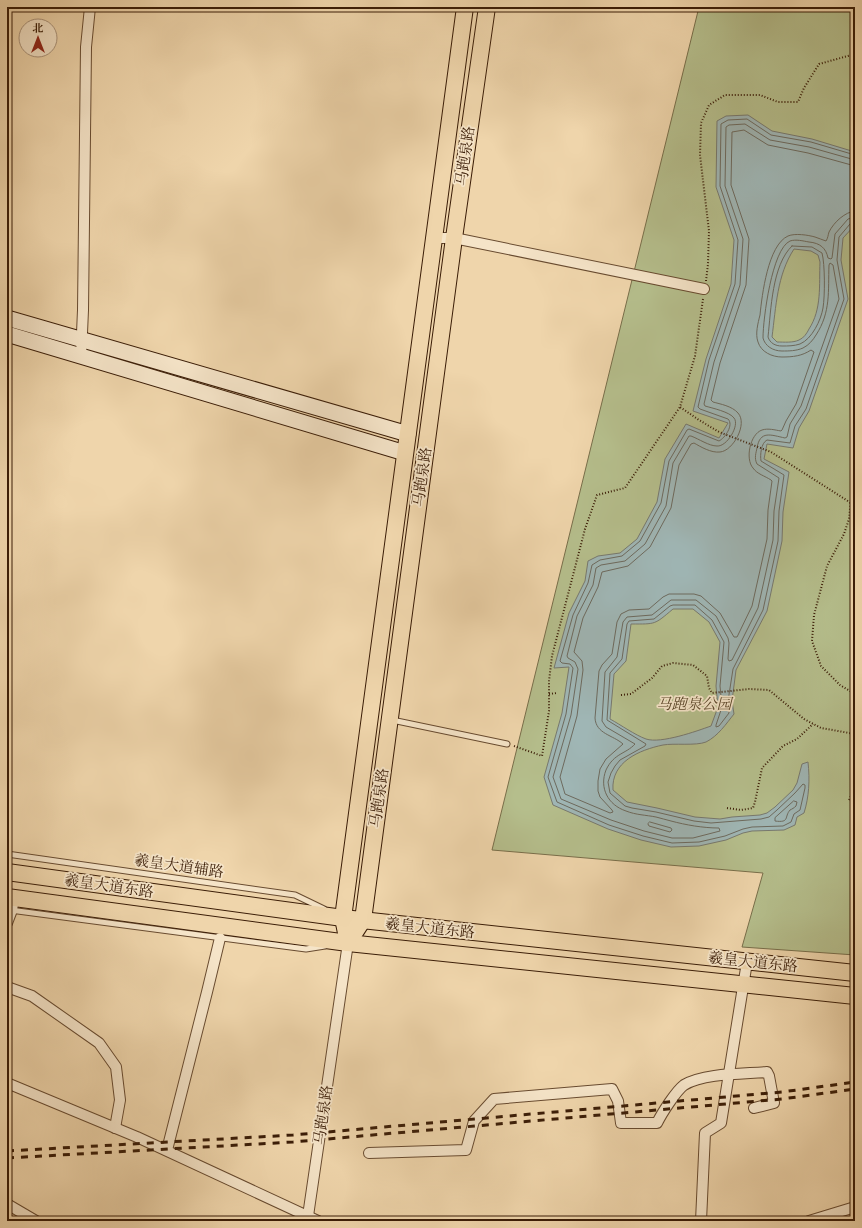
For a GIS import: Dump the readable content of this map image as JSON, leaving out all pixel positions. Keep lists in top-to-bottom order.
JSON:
{
  "streets": {
    "main road": ["马跑泉路", "羲皇大道东路"],
    "lane": ["羲皇大道辅路"]
  },
  "crossings": [
    ["马跑泉路", "羲皇大道辅路"],
    ["马跑泉路", "羲皇大道东路"],
    ["羲皇大道辅路", "羲皇大道东路"]
  ],
  "parks": ["马跑泉公园"],
  "north": "top"
}
